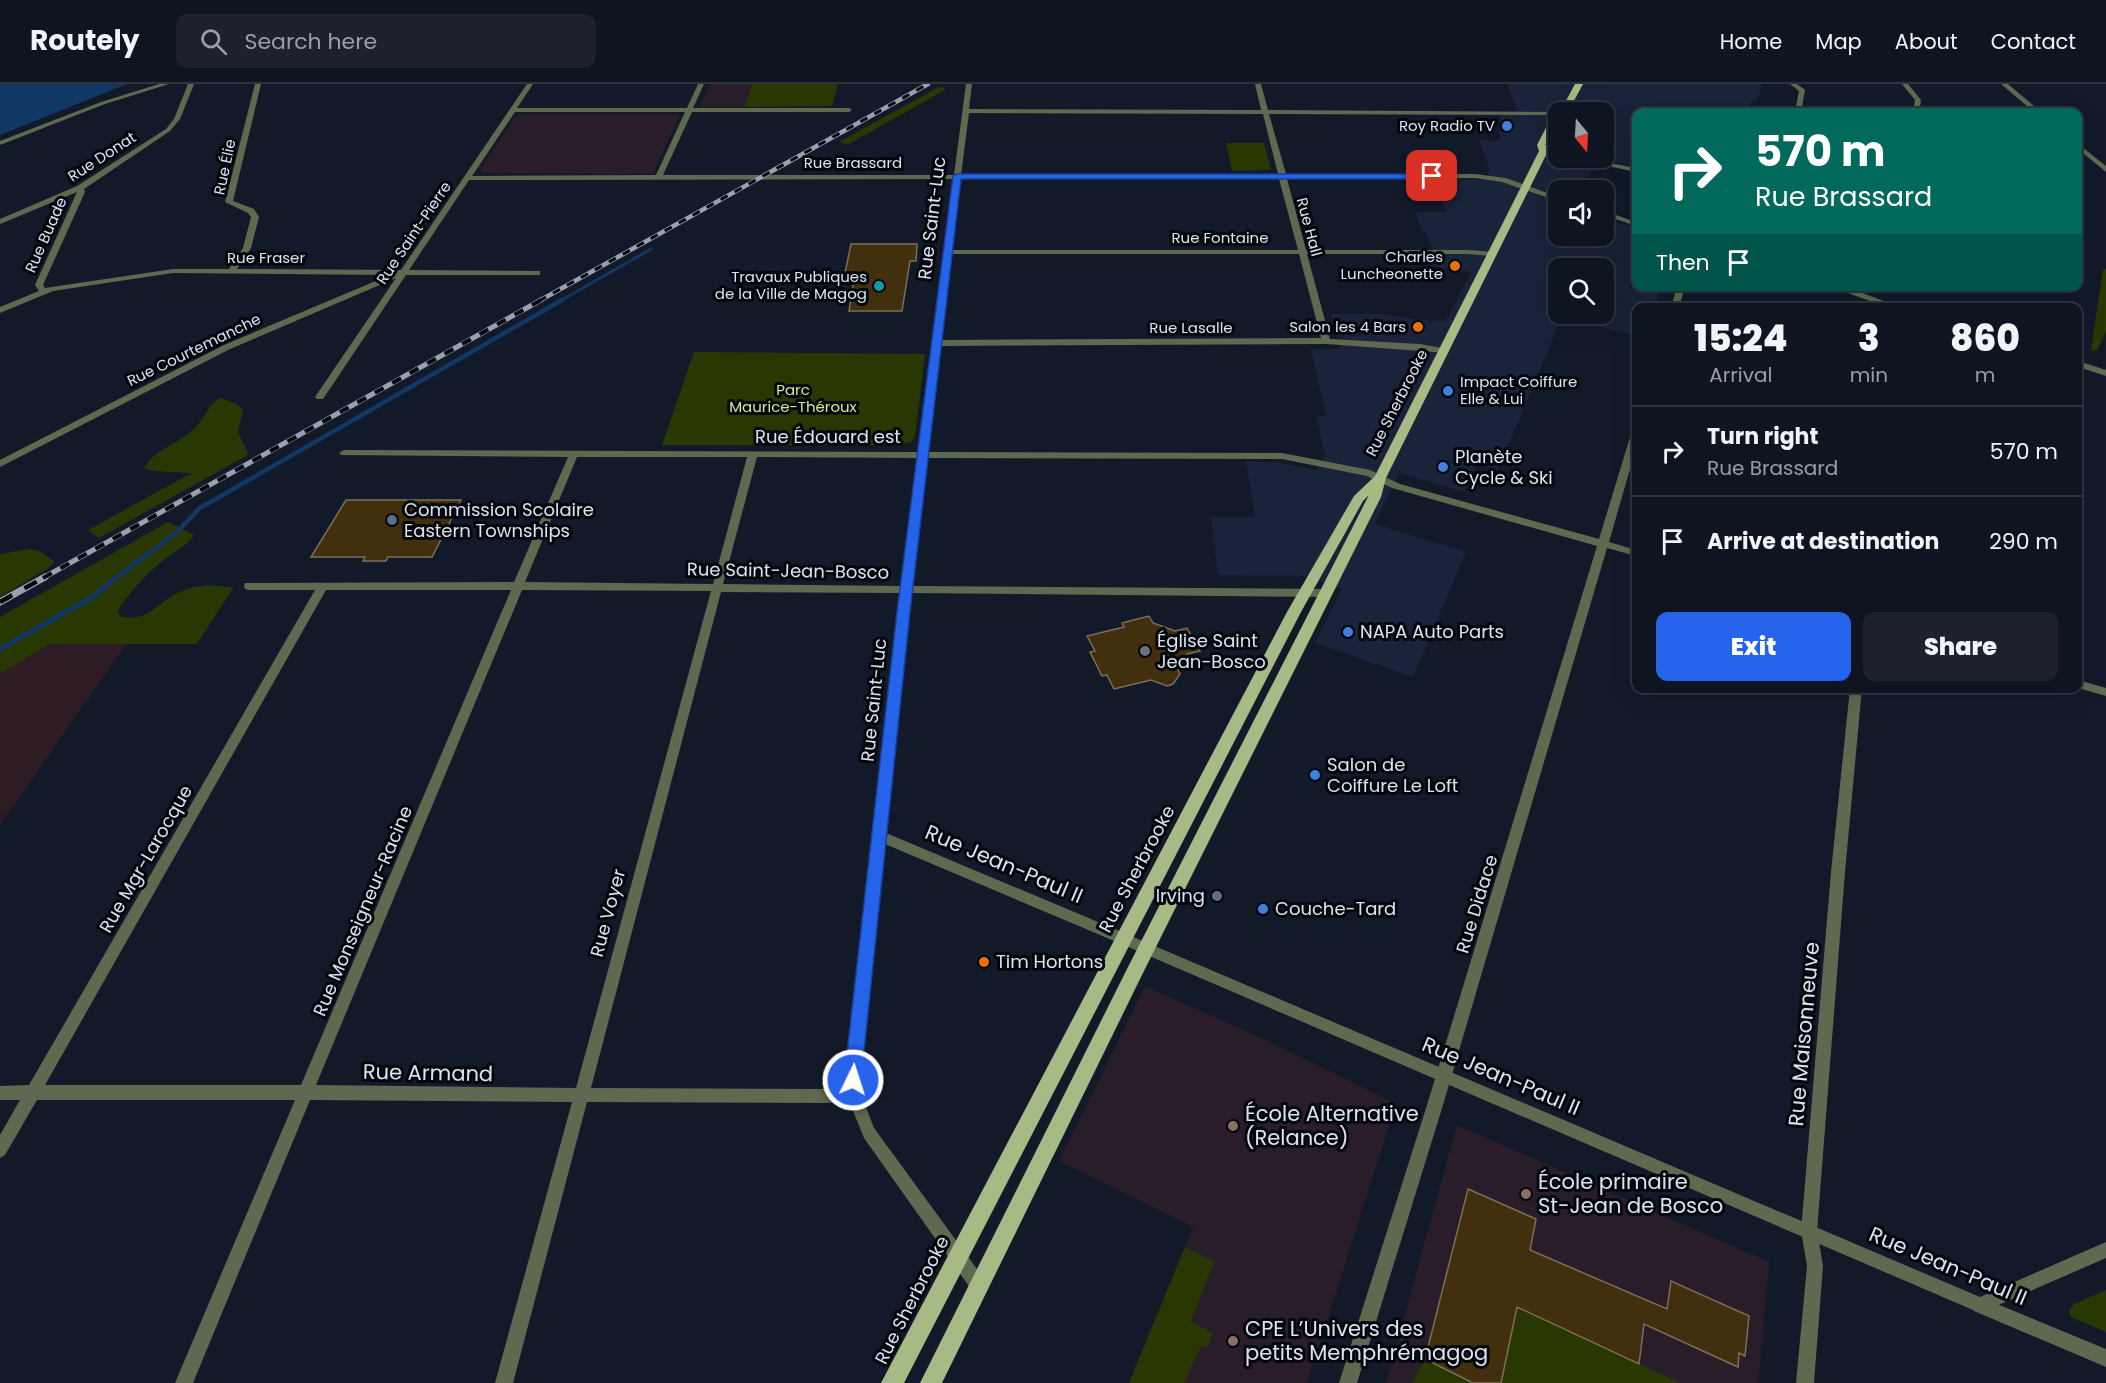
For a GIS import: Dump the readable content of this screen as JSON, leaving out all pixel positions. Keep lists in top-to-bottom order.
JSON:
{
  "streets": {
    "main road": ["Rue Sherbrooke"],
    "street": [
      "Rue Donat",
      "Rue Brassard",
      "Rue Élie",
      "Rue Saint-Luc",
      "Rue Hall",
      "Rue Saint-Pierre",
      "Rue Buade",
      "Rue Fontaine",
      "Rue Fraser",
      "Rue Lasalle",
      "Rue Courtemanche",
      "Rue Édouard est",
      "Rue Saint-Jean-Bosco",
      "Rue Mgr-Larocque",
      "Rue Jean-Paul II",
      "Rue Didace",
      "Rue Monseigneur-Racine",
      "Rue Voyer",
      "Rue Maisonneuve",
      "Rue Armand"
    ]
  },
  "crossings": [
    ["Rue Donat", "Rue Buade"],
    ["Rue Brassard", "Rue Saint-Luc"],
    ["Rue Brassard", "Rue Hall"],
    ["Rue Brassard", "Rue Saint-Pierre"],
    ["Rue Brassard", "Rue Sherbrooke"],
    ["Rue Élie", "Rue Fraser"],
    ["Rue Saint-Luc", "Rue Fontaine"],
    ["Rue Saint-Luc", "Rue Lasalle"],
    ["Rue Saint-Luc", "Rue Sherbrooke"],
    ["Rue Saint-Luc", "Rue Édouard est"],
    ["Rue Saint-Luc", "Rue Saint-Jean-Bosco"],
    ["Rue Saint-Luc", "Rue Jean-Paul II"],
    ["Rue Saint-Luc", "Rue Armand"],
    ["Rue Hall", "Rue Fontaine"],
    ["Rue Hall", "Rue Lasalle"],
    ["Rue Saint-Pierre", "Rue Fraser"],
    ["Rue Saint-Pierre", "Rue Courtemanche"],
    ["Rue Buade", "Rue Fraser"],
    ["Rue Fontaine", "Rue Sherbrooke"],
    ["Rue Fraser", "Rue Courtemanche"],
    ["Rue Lasalle", "Rue Sherbrooke"],
    ["Rue Sherbrooke", "Rue Édouard est"],
    ["Rue Sherbrooke", "Rue Saint-Jean-Bosco"],
    ["Rue Sherbrooke", "Rue Jean-Paul II"],
    ["Rue Édouard est", "Rue Didace"],
    ["Rue Édouard est", "Rue Monseigneur-Racine"],
    ["Rue Édouard est", "Rue Voyer"],
    ["Rue Saint-Jean-Bosco", "Rue Mgr-Larocque"],
    ["Rue Saint-Jean-Bosco", "Rue Monseigneur-Racine"],
    ["Rue Saint-Jean-Bosco", "Rue Voyer"],
    ["Rue Mgr-Larocque", "Rue Armand"],
    ["Rue Jean-Paul II", "Rue Didace"],
    ["Rue Jean-Paul II", "Rue Maisonneuve"],
    ["Rue Monseigneur-Racine", "Rue Armand"],
    ["Rue Voyer", "Rue Armand"]
  ],
  "parks": ["Parc Maurice-Théroux"],
  "places": [
    "Roy Radio TV",
    "Charles Luncheonette",
    "Travaux Publiques de la Ville de Magog",
    "Salon les 4 Bars",
    "Impact Coiffure Elle & Lui",
    "Planète Cycle & Ski",
    "Commission Scolaire Eastern Townships",
    "NAPA Auto Parts",
    "Église Saint Jean-Bosco",
    "Salon de Coiffure Le Loft",
    "Irving",
    "Couche-Tard",
    "Tim Hortons",
    "École Alternative (Relance)",
    "École primaire St-Jean de Bosco",
    "CPE L’Univers des petits Memphrémagog"
  ],
  "north": "bottom",
  "page": {
    "header": "Routely",
    "search": "Search here",
    "nav": [
      "Home",
      "Map",
      "About",
      "Contact"
    ],
    "turn": ["570 m", "Rue Brassard"],
    "then": "Then",
    "eta": [
      "15:24",
      "Arrival",
      "3",
      "min",
      "860",
      "m"
    ],
    "list": [
      {
        "name": "Turn right",
        "note": "Rue Brassard",
        "value": "570 m"
      },
      {
        "name": "Arrive at destination",
        "value": "290 m"
      }
    ],
    "buttons": ["Exit", "Share"]
  }
}
